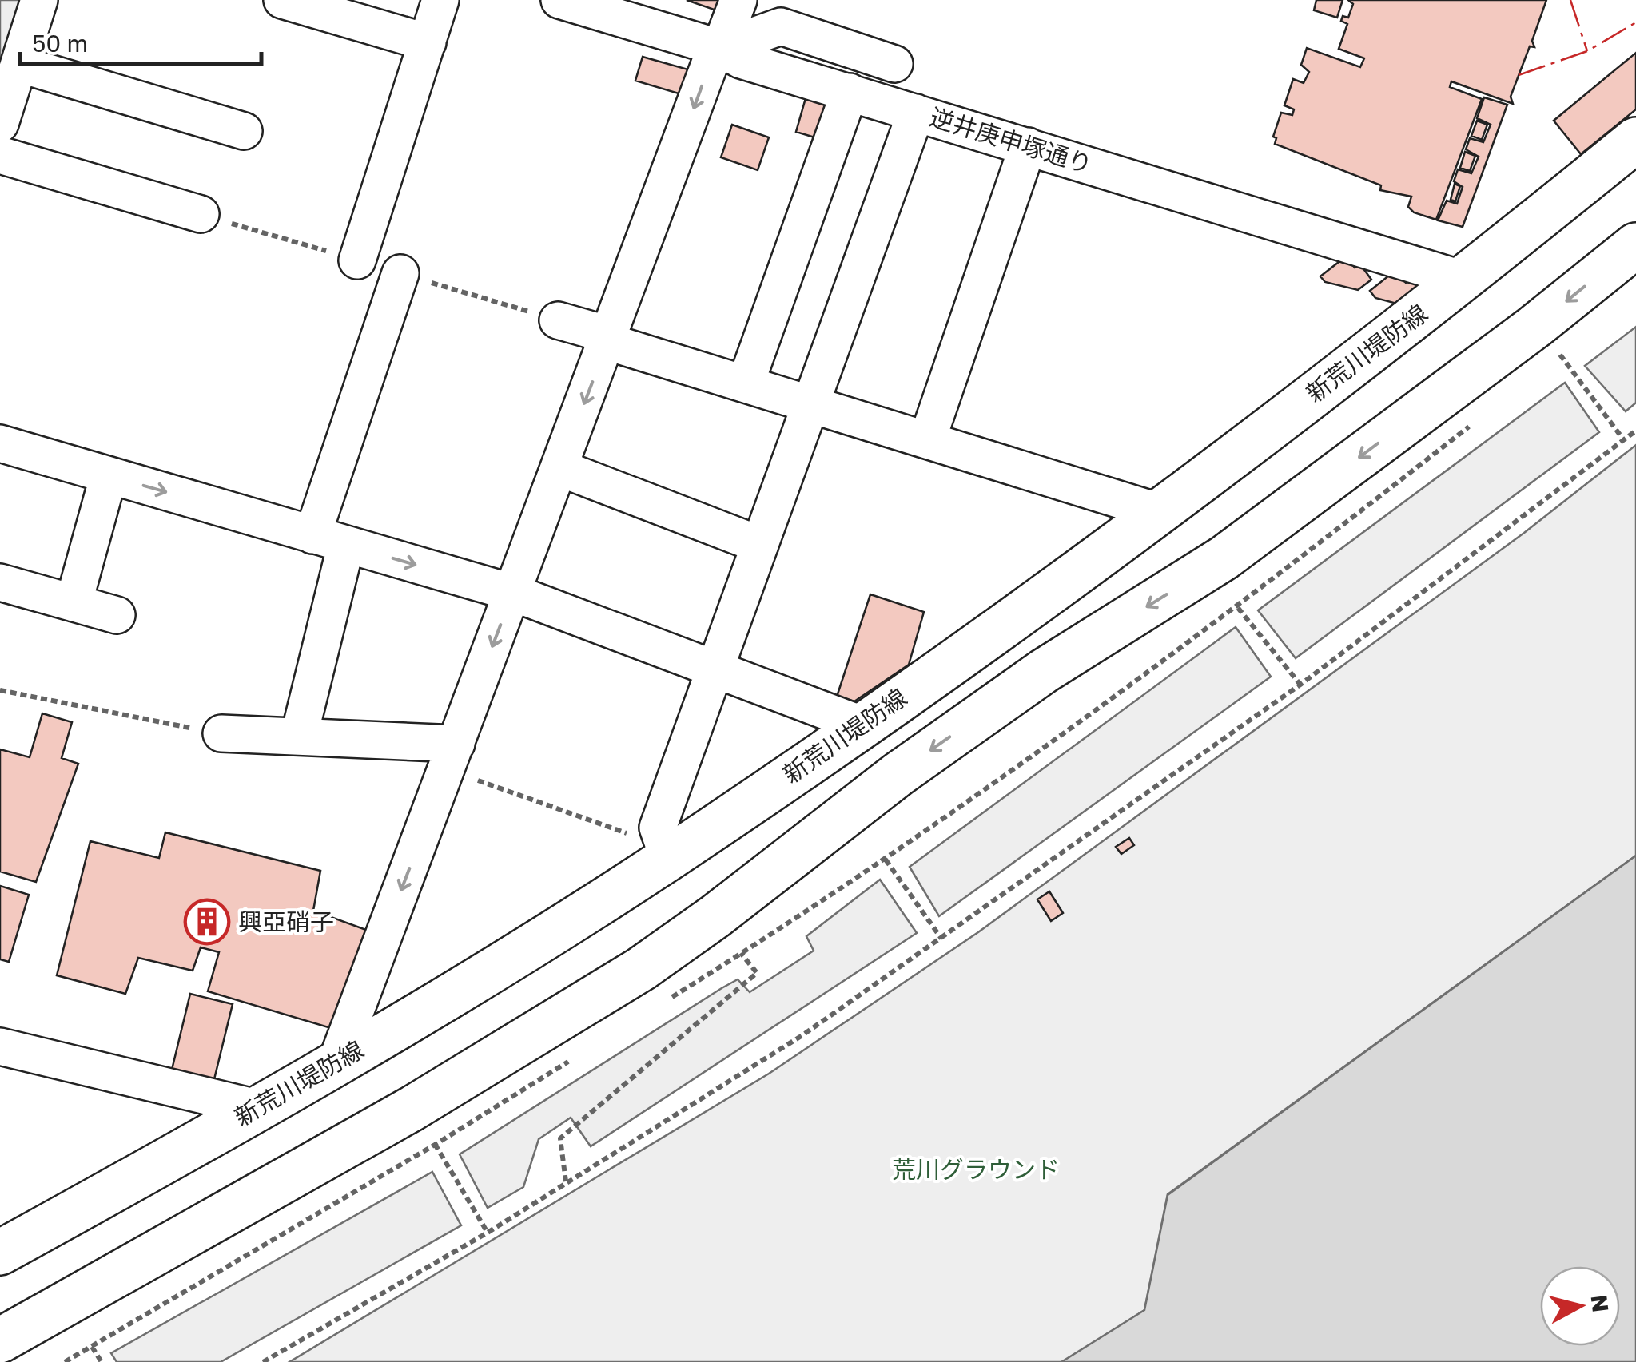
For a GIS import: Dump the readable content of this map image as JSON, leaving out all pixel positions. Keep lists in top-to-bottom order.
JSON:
{
  "streets": {
    "main road": ["新荒川堤防線"],
    "street": ["逆井庚申塚通り"]
  },
  "crossings": [
    ["逆井庚申塚通り", "新荒川堤防線"]
  ],
  "parks": ["荒川グラウンド"],
  "places": {
    "building": ["興亞硝子"]
  },
  "scale_bar": "50 m",
  "north": "right"
}
